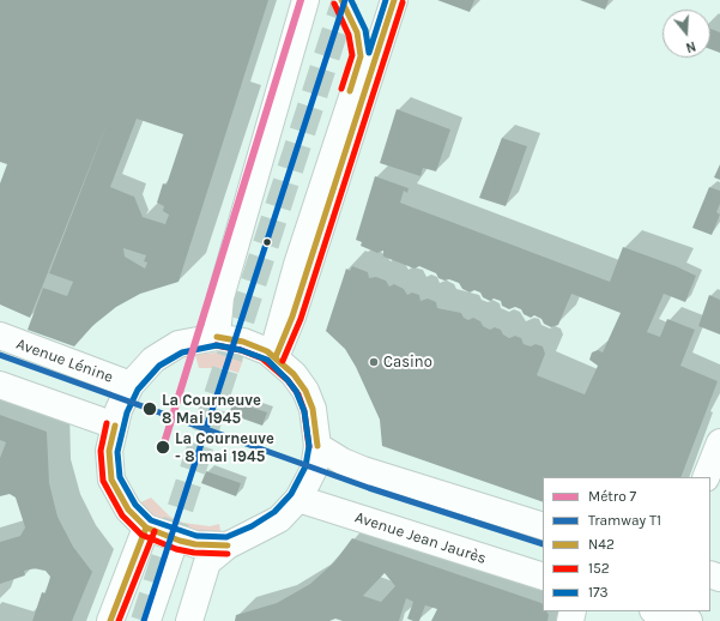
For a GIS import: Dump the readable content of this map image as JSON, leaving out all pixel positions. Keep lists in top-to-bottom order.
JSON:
{
  "streets": {
    "main road": ["Avenue Lénine", "Avenue Jean Jaurès"]
  },
  "places": ["Casino", "La Courneuve 8 Mai 1945", "La Courneuve - 8 mai 1945"],
  "lines": [
    "metro line 7",
    "transit line N42",
    "transit line 173",
    "transit line 152",
    "tram line T1"
  ],
  "legend": [
    "Métro 7",
    "Tramway T1",
    "N42",
    "152",
    "173"
  ],
  "north": "bottom"
}
